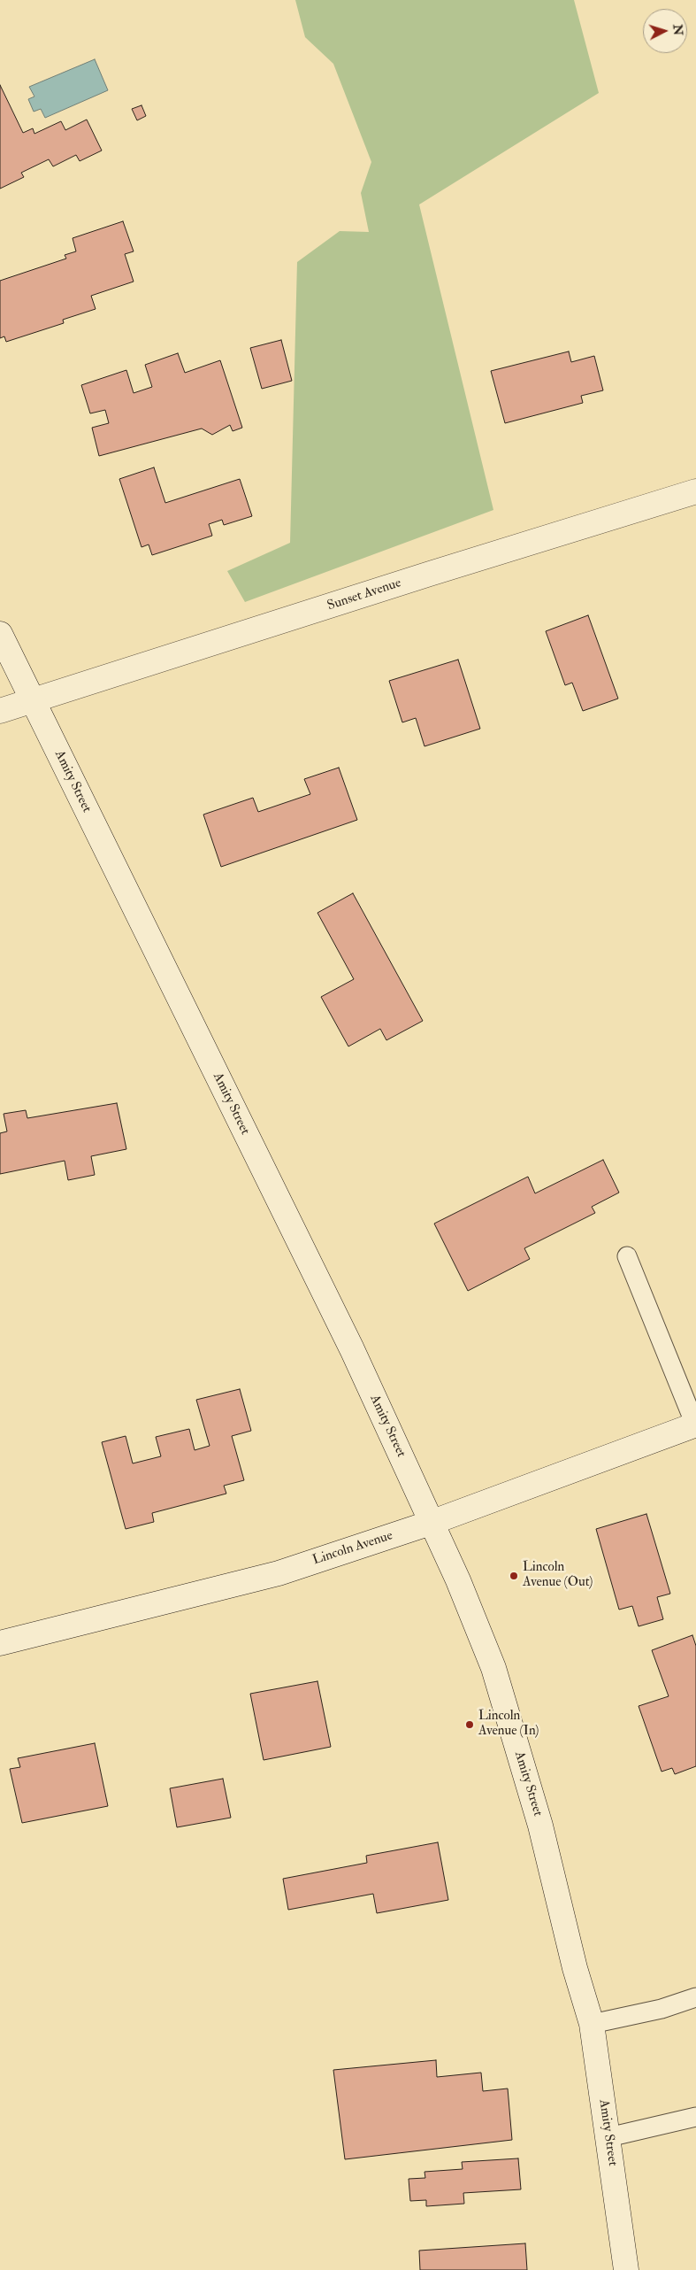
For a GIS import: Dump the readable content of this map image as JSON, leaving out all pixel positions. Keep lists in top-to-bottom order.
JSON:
{
  "streets": {
    "main road": ["Sunset Avenue", "Amity Street", "Lincoln Avenue"]
  },
  "crossings": [
    ["Sunset Avenue", "Amity Street"],
    ["Amity Street", "Lincoln Avenue"]
  ],
  "places": ["Lincoln Avenue (Out)", "Lincoln Avenue (In)"],
  "north": "right"
}
